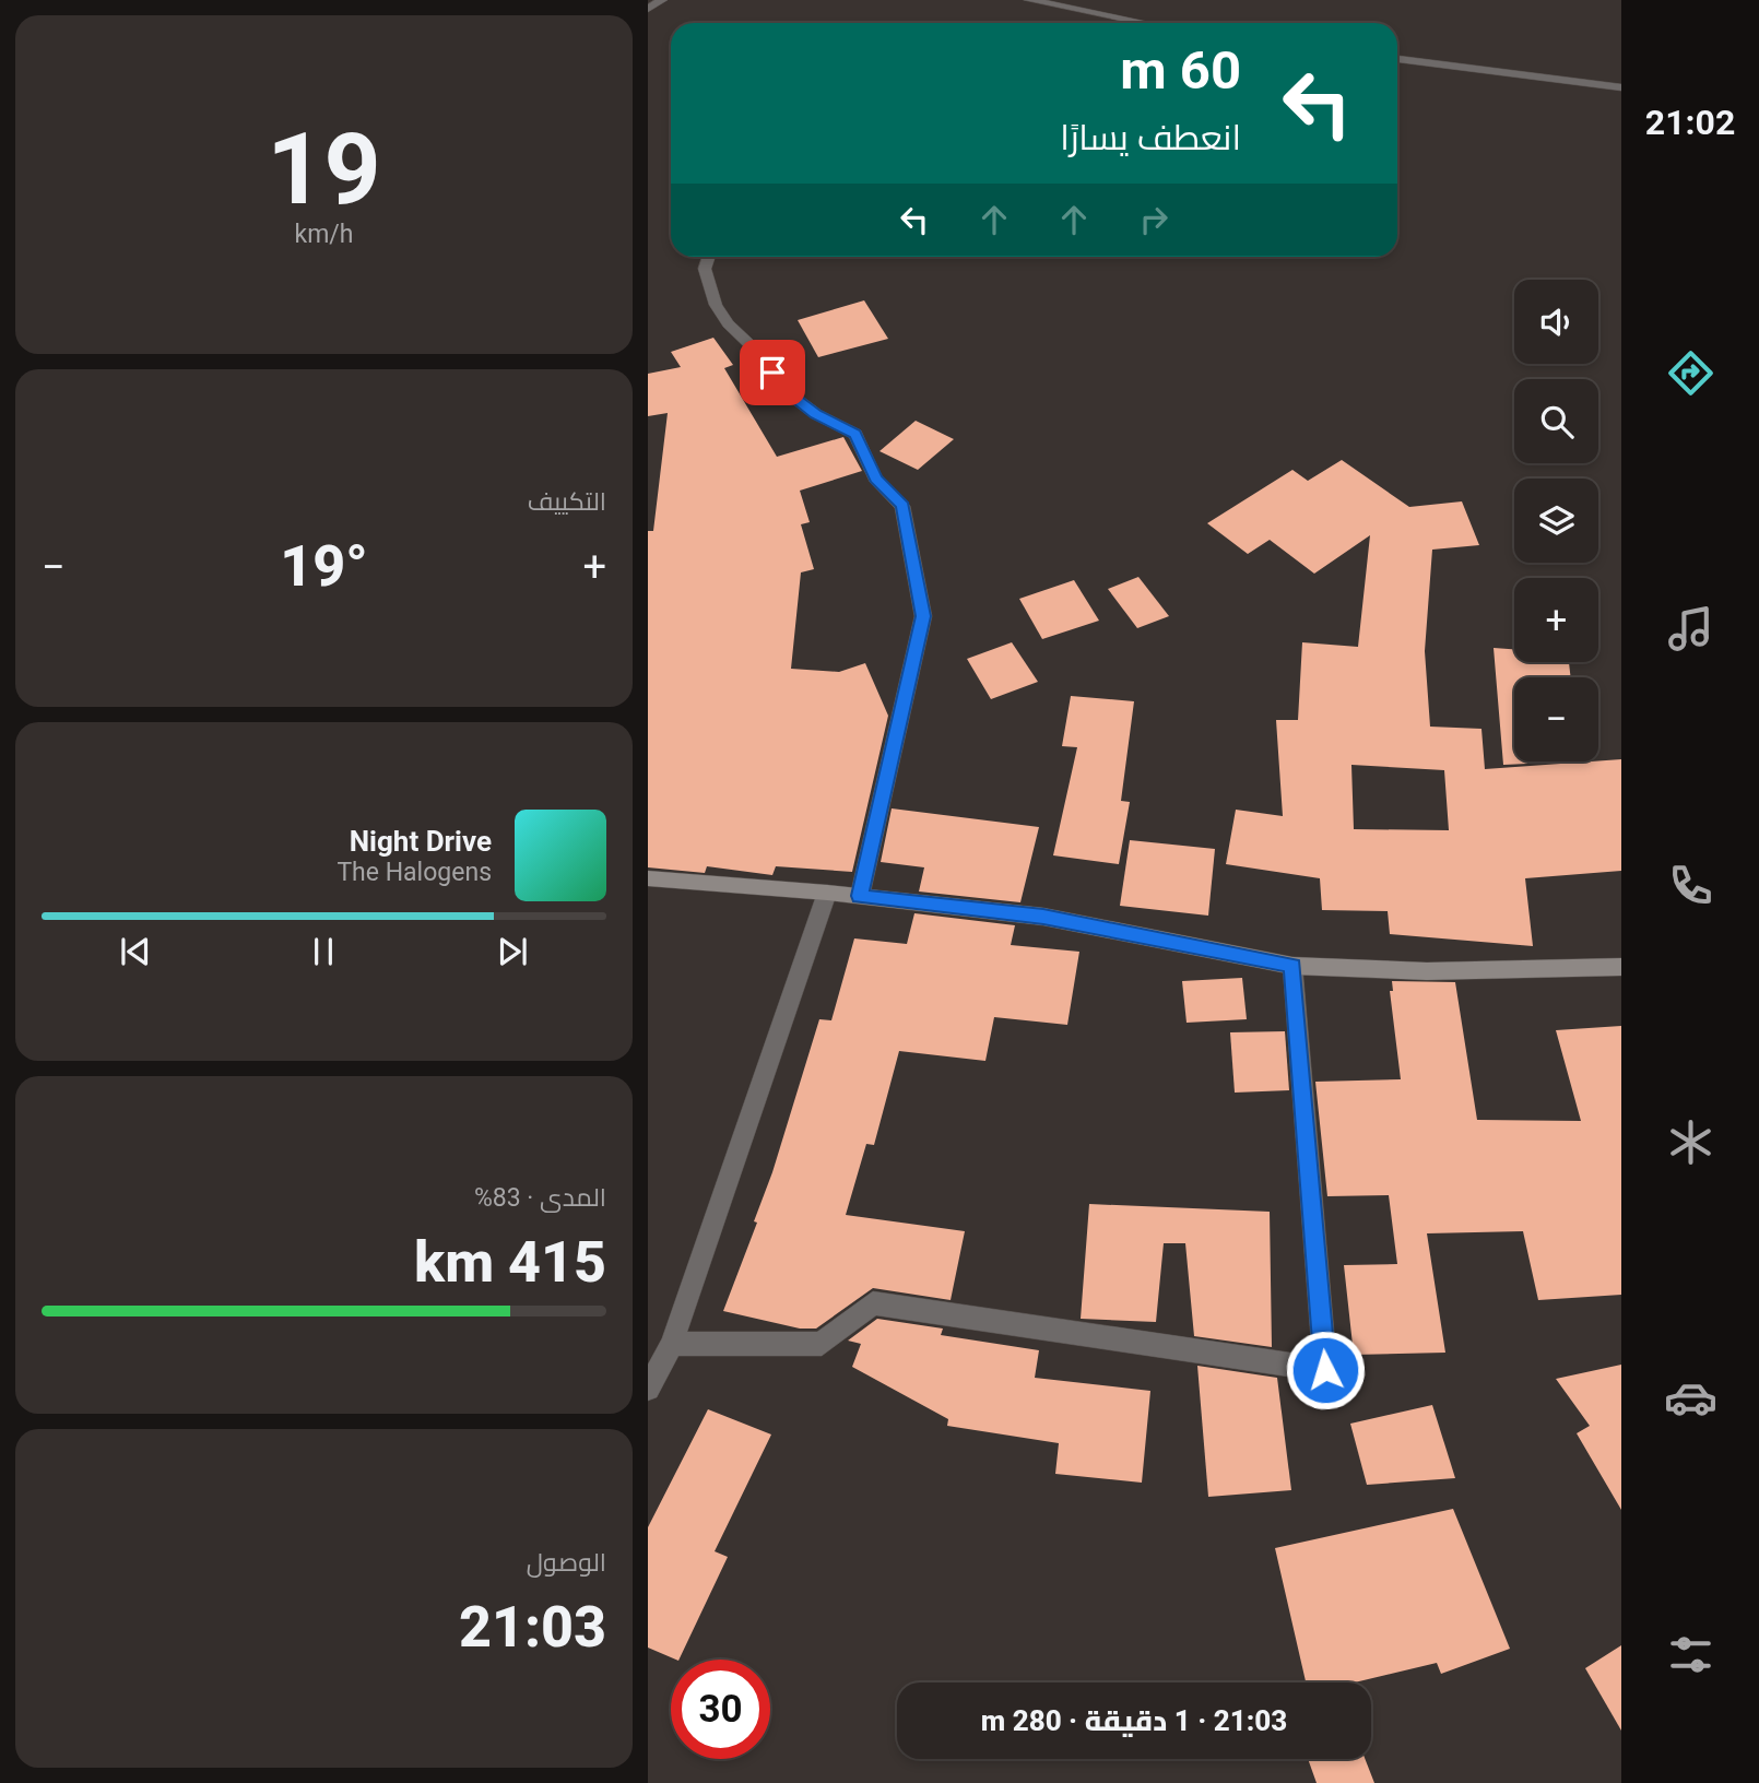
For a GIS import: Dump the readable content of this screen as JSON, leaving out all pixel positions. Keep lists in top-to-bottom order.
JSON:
{
  "page": {
    "tabs": "21:02",
    "tile": [
      ["19", "km/h"],
      "التكييف",
      ["المدى · 83%", "415 km"],
      ["الوصول", "21:03"]
    ],
    "turn": ["60 m", "انعطف يسارًا"],
    "map_buttons": ["+", "−"],
    "heat": ["−", "19°", "+"],
    "song": ["Night Drive", "The Halogens"],
    "limit": "30",
    "trip": "21:03 · 1 دقيقة · 280 m"
  }
}
